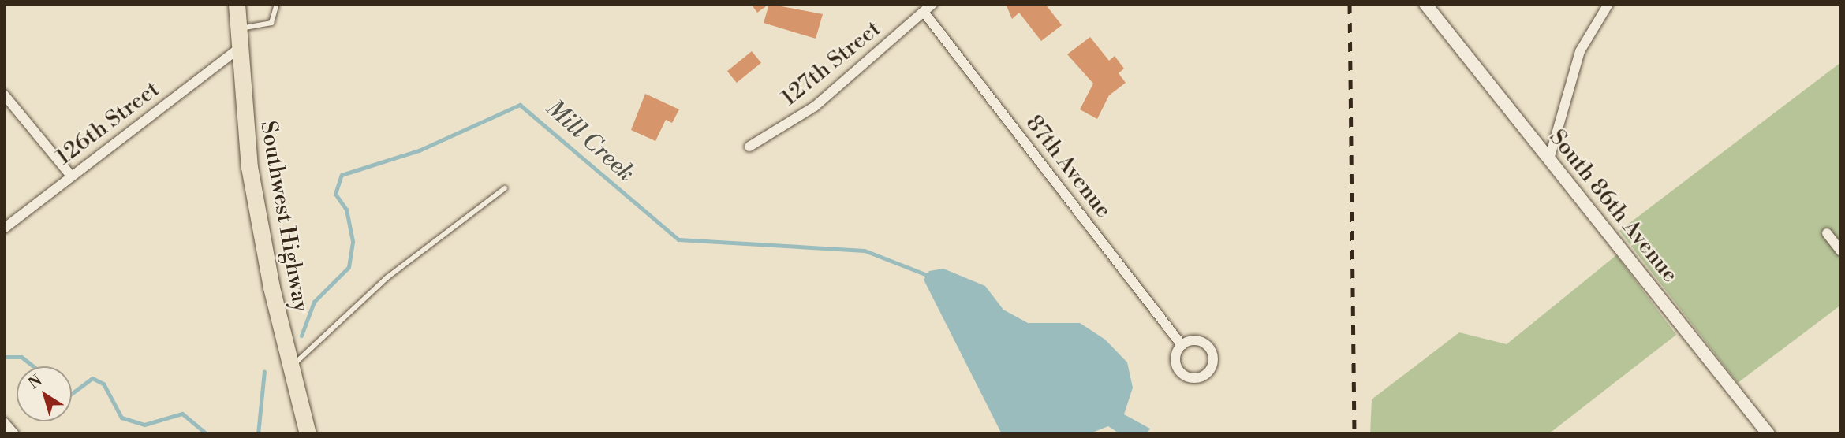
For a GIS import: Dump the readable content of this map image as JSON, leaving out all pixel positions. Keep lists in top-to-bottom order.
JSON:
{
  "streets": {
    "main road": ["Southwest Highway"],
    "street": [
      "127th Street",
      "126th Street",
      "87th Avenue",
      "South 86th Avenue"
    ]
  },
  "crossings": [
    ["127th Street", "87th Avenue"],
    ["126th Street", "Southwest Highway"]
  ],
  "water": ["Mill Creek"],
  "north": "top left"
}
